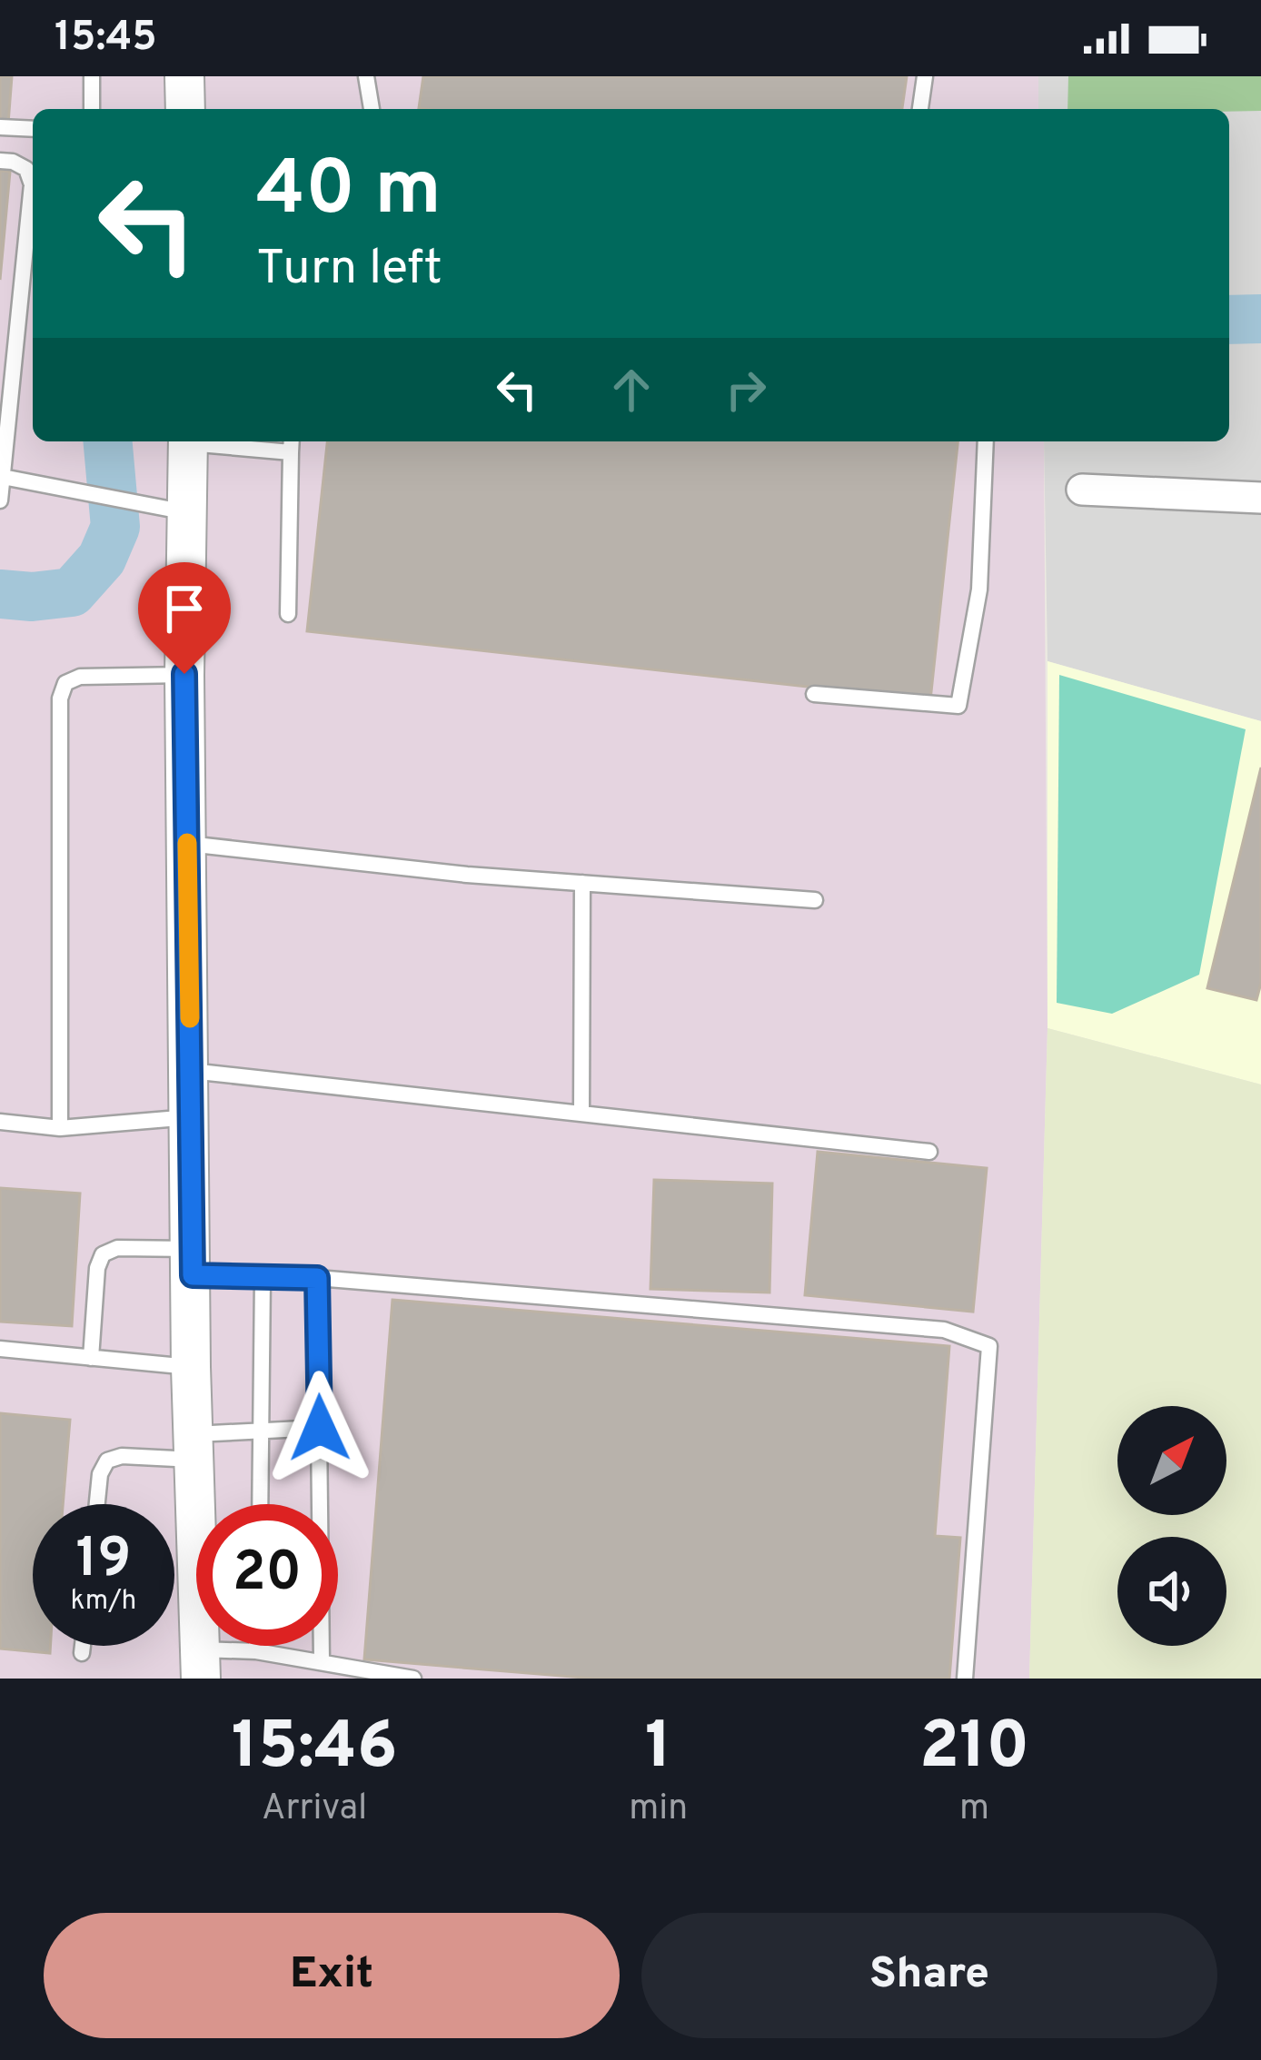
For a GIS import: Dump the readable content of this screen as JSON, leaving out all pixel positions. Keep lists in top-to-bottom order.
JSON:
{
  "north": "top right",
  "page": {
    "status": "15:45",
    "turn": ["40 m", "Turn left"],
    "speed": "19 km/h",
    "limit": "20",
    "eta": [
      "15:46",
      "Arrival",
      "1",
      "min",
      "210",
      "m"
    ],
    "buttons": ["Exit", "Share"]
  }
}
